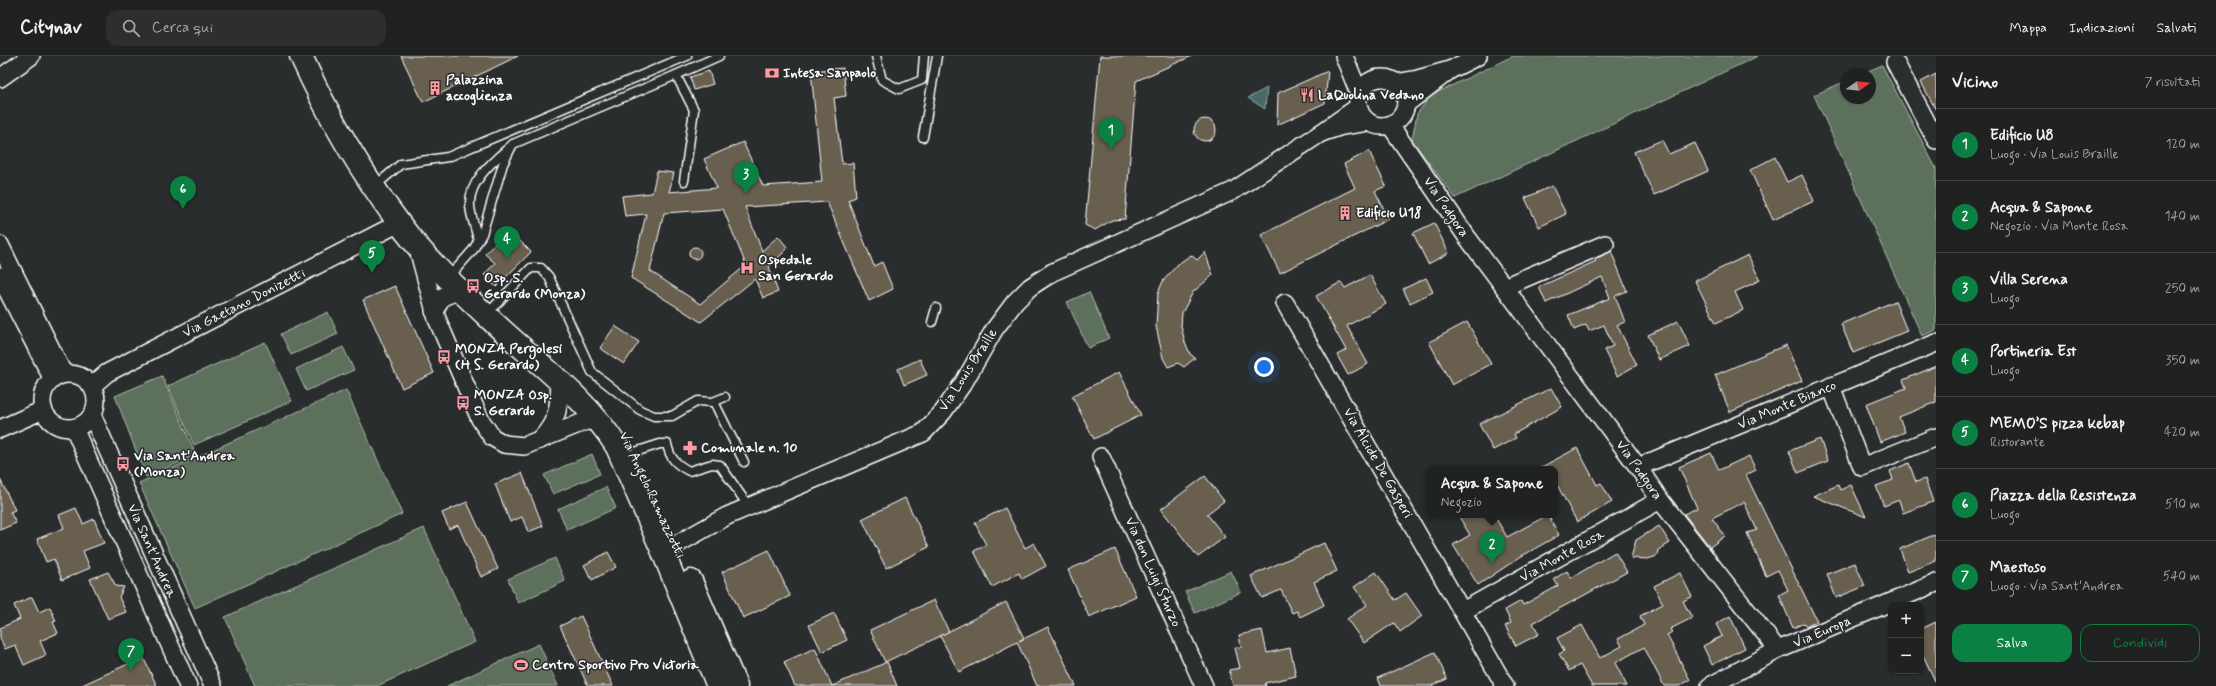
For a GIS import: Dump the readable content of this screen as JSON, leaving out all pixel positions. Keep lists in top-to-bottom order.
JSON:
{
  "streets": {
    "street": [
      "Via Podgora",
      "Via Gaetano Donizetti",
      "Via Louis Braille",
      "Via Monte Bianco",
      "Via Alcide De Gasperi",
      "Via Angelo Ramazzotti",
      "Via Sant'Andrea",
      "Via Monte Rosa",
      "Via don Luigi Sturzo",
      "Via Europa"
    ]
  },
  "crossings": [
    ["Via Podgora", "Via Monte Bianco"],
    ["Via Podgora", "Via Monte Rosa"],
    ["Via Podgora", "Via Europa"],
    ["Via Gaetano Donizetti", "Via Sant'Andrea"],
    ["Via Louis Braille", "Via Angelo Ramazzotti"],
    ["Via Alcide De Gasperi", "Via Monte Rosa"]
  ],
  "places": {
    "bank": ["Intesa Sanpaolo"],
    "building": ["Palazzina accoglienza", "Edificio U18"],
    "restaurant": ["LaQuolina Vedano"],
    "hospital": ["Ospedale San Gerardo"],
    "bus stop": [
      "Osp. S. Gerardo (Monza)",
      "MONZA Pergolesi (H S. Gerardo)",
      "MONZA Osp. S. Gerardo",
      "Via Sant'Andrea (Monza)"
    ],
    "pharmacy": ["Comunale n. 10"],
    "sports": ["Centro Sportivo Pro Victoria"]
  },
  "north": "right",
  "page": {
    "header": "Citynav",
    "search": "Cerca qui",
    "nav": ["Mappa", "Indicazioni", "Salvati"],
    "heading": ["Vicino", "7 risultati"],
    "list": [
      {
        "mark": "1",
        "name": "Edificio U8",
        "note": "Luogo · Via Louis Braille",
        "value": "120 m"
      },
      {
        "mark": "2",
        "name": "Acqua & Sapone",
        "note": "Negozio · Via Monte Rosa",
        "value": "140 m"
      },
      {
        "mark": "3",
        "name": "Villa Serena",
        "note": "Luogo",
        "value": "250 m"
      },
      {
        "mark": "4",
        "name": "Portineria Est",
        "note": "Luogo",
        "value": "350 m"
      },
      {
        "mark": "5",
        "name": "MEMO’S pizza kebap",
        "note": "Ristorante",
        "value": "420 m"
      },
      {
        "mark": "6",
        "name": "Piazza della Resistenza",
        "note": "Luogo",
        "value": "510 m"
      },
      {
        "mark": "7",
        "name": "Maestoso",
        "note": "Luogo · Via Sant'Andrea",
        "value": "540 m"
      }
    ],
    "pins": [
      "1",
      "3",
      "6",
      "4",
      "5",
      "2",
      "7"
    ],
    "popup": ["Acqua & Sapone", "Negozio"],
    "map_buttons": ["+", "−"],
    "buttons": ["Salva", "Condividi"]
  }
}
